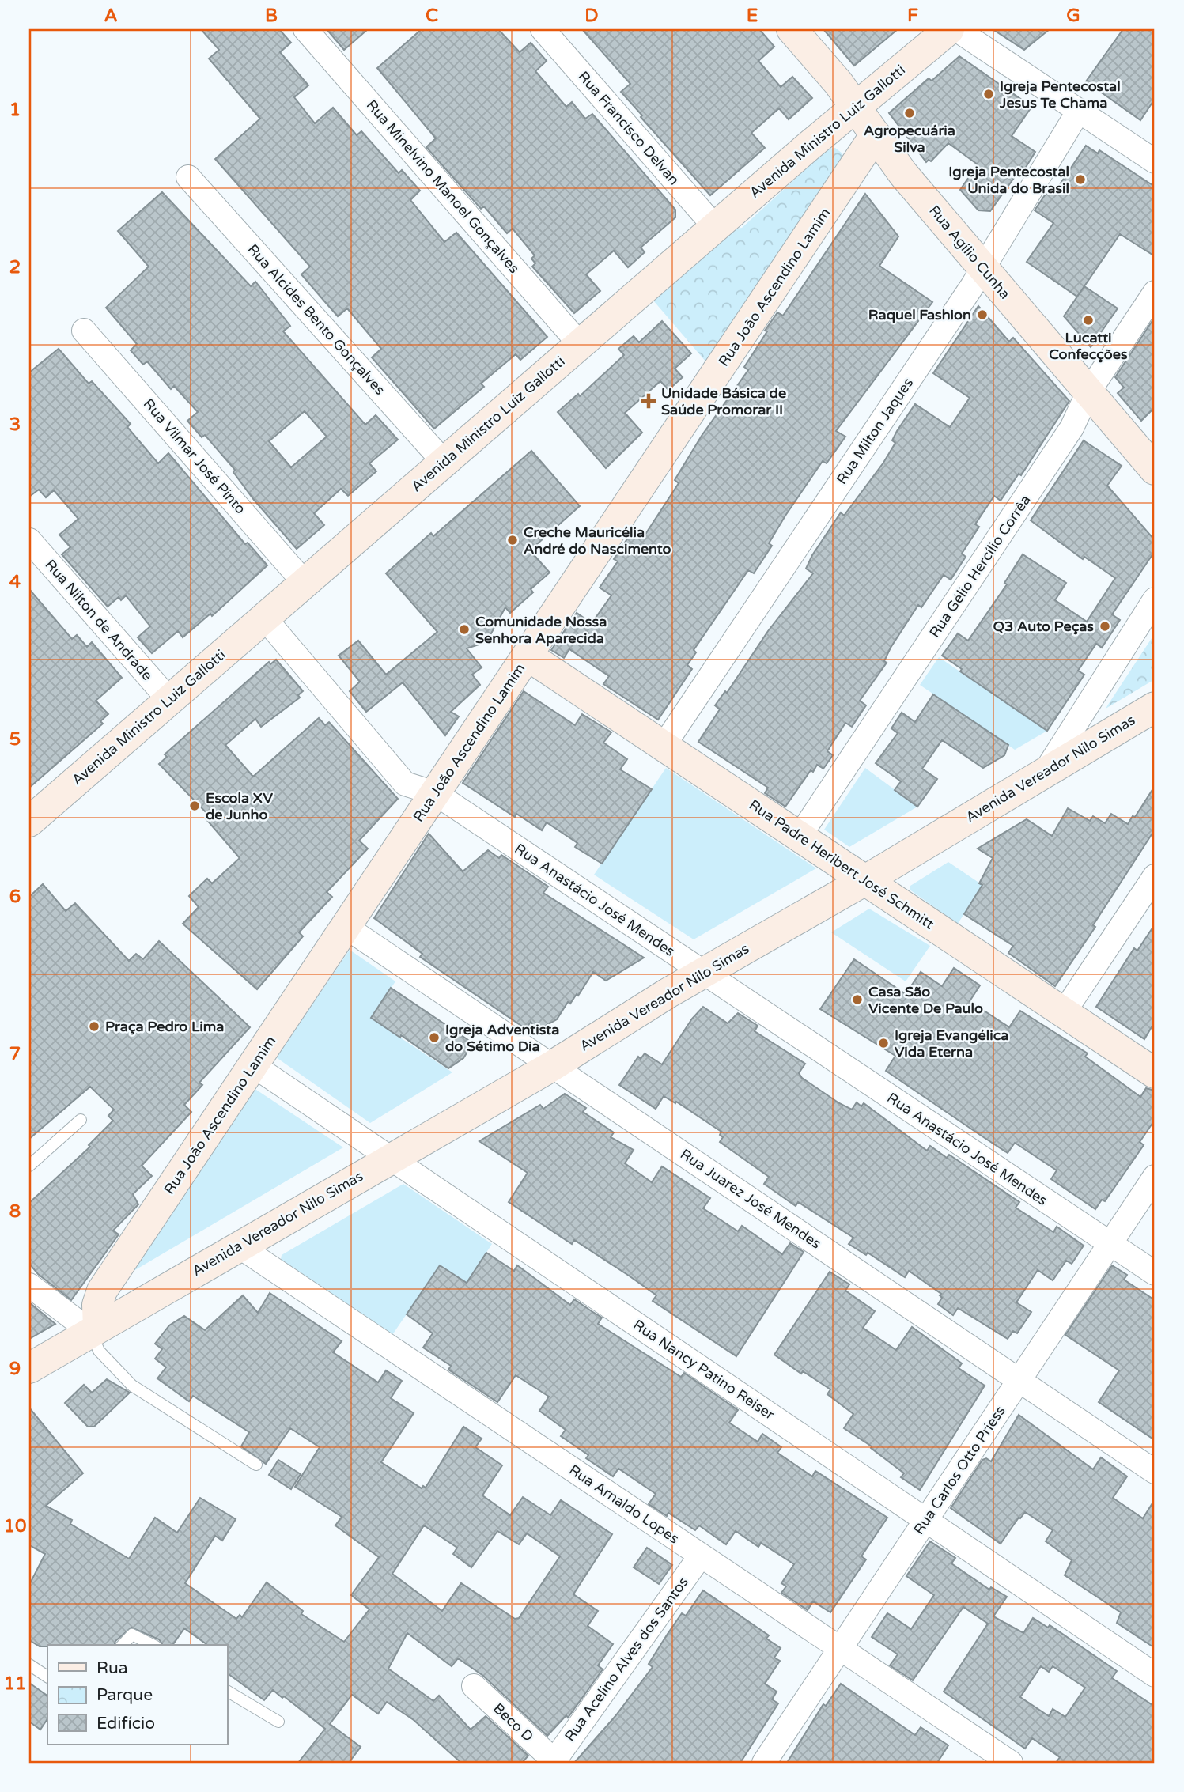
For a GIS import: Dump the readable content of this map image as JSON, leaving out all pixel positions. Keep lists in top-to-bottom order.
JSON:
{
  "streets": {
    "street": [
      "Rua Francisco Delvan",
      "Avenida Ministro Luiz Gallotti",
      "Rua Minelvino Manoel Gonçalves",
      "Rua Agílio Cunha",
      "Rua João Ascendino Lamim",
      "Rua Alcides Bento Gonçalves",
      "Rua Milton Jaques",
      "Rua Vilmar José Pinto",
      "Rua Gélio Hercílio Corrêa",
      "Rua Nilton de Andrade",
      "Avenida Vereador Nilo Simas",
      "Rua Padre Heribert José Schmitt",
      "Rua Anastácio José Mendes",
      "Rua Juarez José Mendes",
      "Rua Nancy Patino Reiser",
      "Rua Carlos Otto Priess",
      "Rua Arnaldo Lopes",
      "Rua Acelino Alves dos Santos",
      "Beco D"
    ]
  },
  "crossings": [
    ["Rua Francisco Delvan", "Avenida Ministro Luiz Gallotti"],
    ["Avenida Ministro Luiz Gallotti", "Rua Minelvino Manoel Gonçalves"],
    ["Avenida Ministro Luiz Gallotti", "Rua Agílio Cunha"],
    ["Avenida Ministro Luiz Gallotti", "Rua Alcides Bento Gonçalves"],
    ["Avenida Ministro Luiz Gallotti", "Rua Vilmar José Pinto"],
    ["Avenida Ministro Luiz Gallotti", "Rua Nilton de Andrade"],
    ["Avenida Ministro Luiz Gallotti", "Rua Anastácio José Mendes"],
    ["Rua Agílio Cunha", "Rua João Ascendino Lamim"],
    ["Rua Agílio Cunha", "Rua Milton Jaques"],
    ["Rua Agílio Cunha", "Rua Gélio Hercílio Corrêa"],
    ["Rua João Ascendino Lamim", "Avenida Vereador Nilo Simas"],
    ["Rua João Ascendino Lamim", "Rua Padre Heribert José Schmitt"],
    ["Rua João Ascendino Lamim", "Rua Anastácio José Mendes"],
    ["Rua João Ascendino Lamim", "Rua Juarez José Mendes"],
    ["Rua João Ascendino Lamim", "Rua Nancy Patino Reiser"],
    ["Rua Milton Jaques", "Rua Padre Heribert José Schmitt"],
    ["Rua Gélio Hercílio Corrêa", "Rua Padre Heribert José Schmitt"],
    ["Avenida Vereador Nilo Simas", "Rua Padre Heribert José Schmitt"],
    ["Avenida Vereador Nilo Simas", "Rua Anastácio José Mendes"],
    ["Avenida Vereador Nilo Simas", "Rua Juarez José Mendes"],
    ["Avenida Vereador Nilo Simas", "Rua Nancy Patino Reiser"],
    ["Avenida Vereador Nilo Simas", "Rua Arnaldo Lopes"],
    ["Rua Anastácio José Mendes", "Rua Carlos Otto Priess"],
    ["Rua Juarez José Mendes", "Rua Carlos Otto Priess"],
    ["Rua Nancy Patino Reiser", "Rua Carlos Otto Priess"],
    ["Rua Carlos Otto Priess", "Rua Arnaldo Lopes"],
    ["Rua Arnaldo Lopes", "Rua Acelino Alves dos Santos"],
    ["Rua Acelino Alves dos Santos", "Beco D"]
  ],
  "places": {
    "other": [
      "Igreja Pentecostal Jesus Te Chama",
      "Agropecuária Silva",
      "Igreja Pentecostal Unida do Brasil",
      "Raquel Fashion",
      "Lucatti Confecções",
      "Creche Mauricélia André do Nascimento",
      "Q3 Auto Peças",
      "Comunidade Nossa Senhora Aparecida",
      "Escola XV de Junho",
      "Casa São Vicente De Paulo",
      "Praça Pedro Lima",
      "Igreja Adventista do Sétimo Dia",
      "Igreja Evangélica Vida Eterna"
    ],
    "health": ["Unidade Básica de Saúde Promorar II"]
  },
  "legend": ["Rua", "Parque", "Edifício"],
  "grid": {
    "columns": [
      "A",
      "B",
      "C",
      "D",
      "E",
      "F",
      "G"
    ],
    "rows": [
      "1",
      "2",
      "3",
      "4",
      "5",
      "6",
      "7",
      "8",
      "9",
      "10",
      "11"
    ]
  }
}
